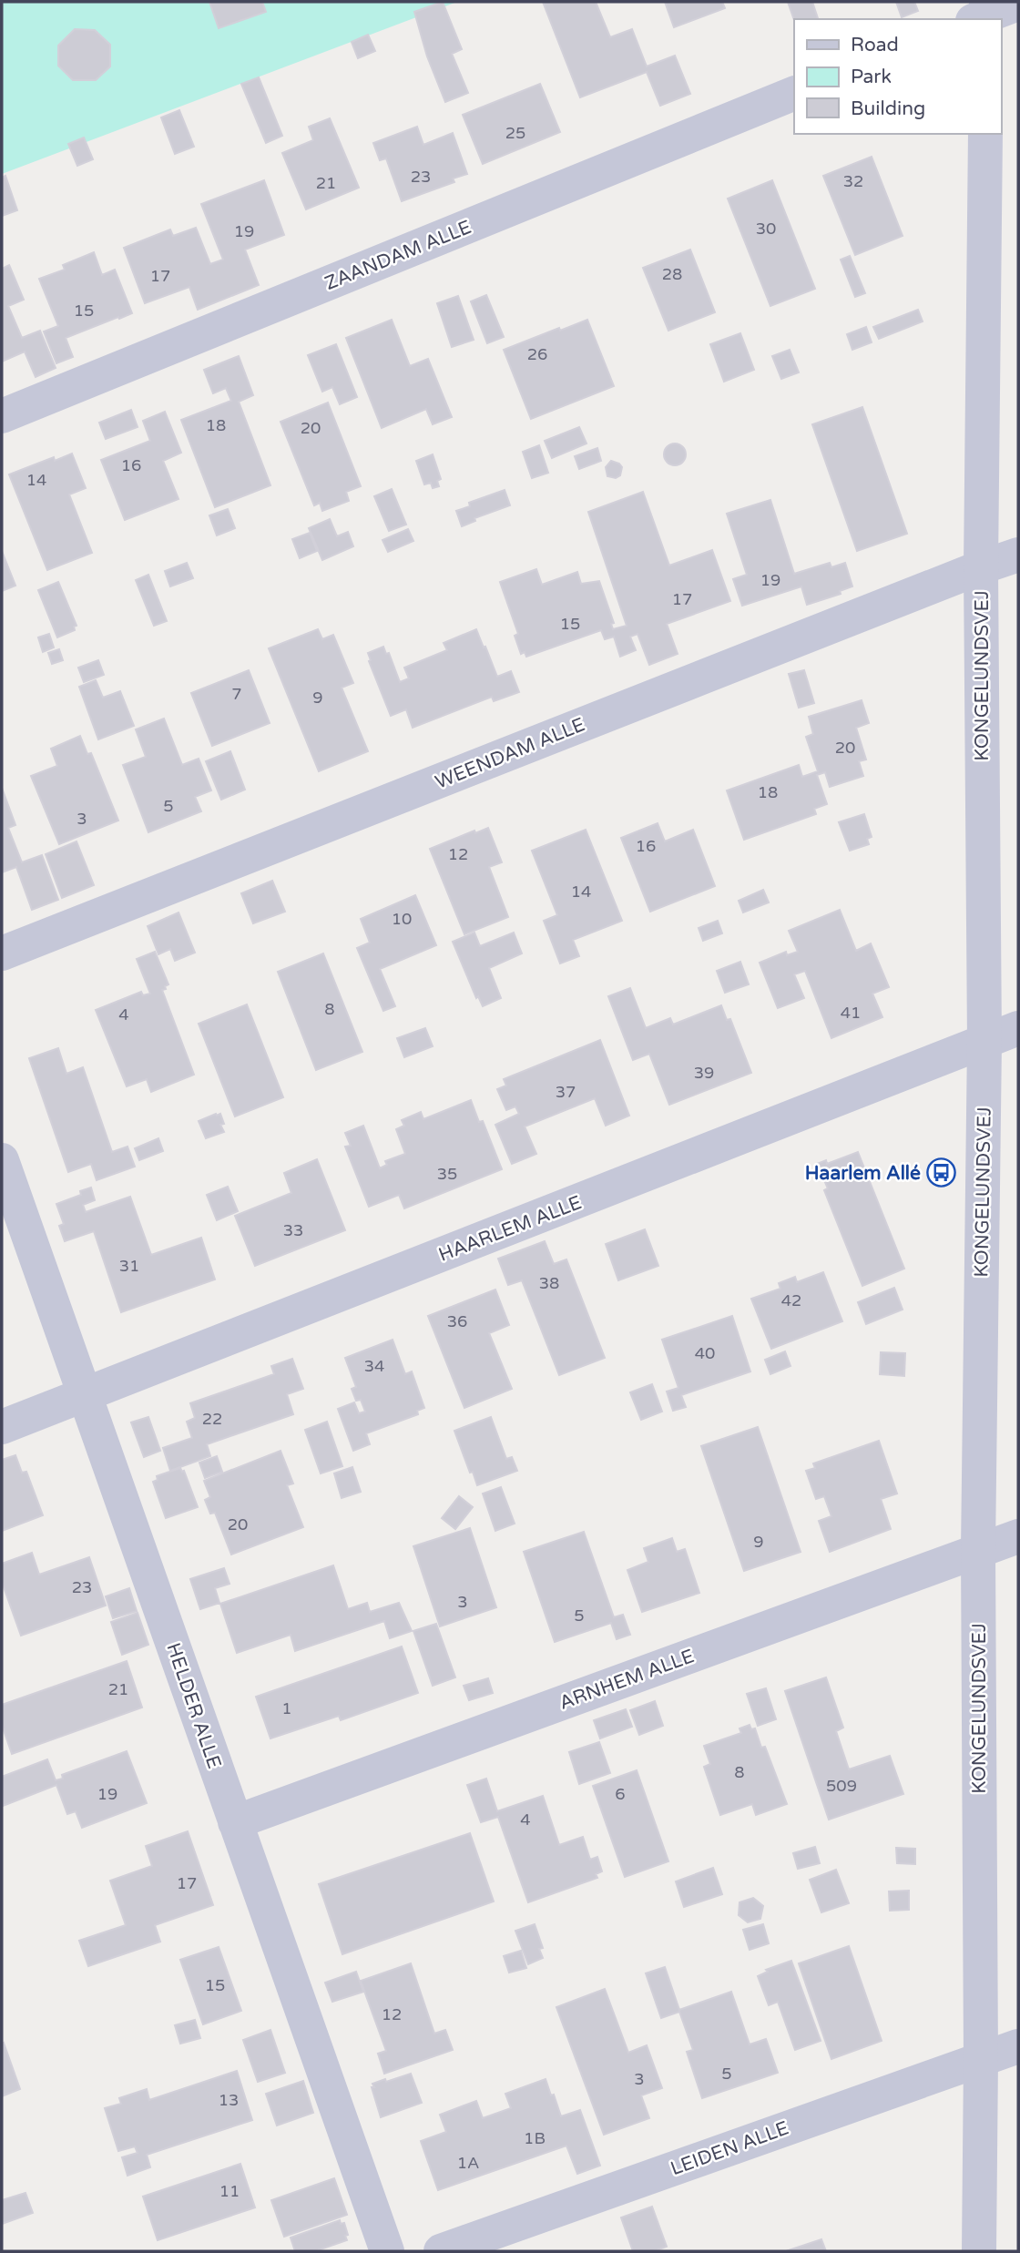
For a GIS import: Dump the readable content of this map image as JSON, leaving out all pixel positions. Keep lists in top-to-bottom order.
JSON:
{
  "streets": {
    "street": [
      "ZAANDAM ALLE",
      "KONGELUNDSVEJ",
      "WEENDAM ALLE",
      "HAARLEM ALLE",
      "ARNHEM ALLE",
      "HELDER ALLE",
      "LEIDEN ALLE"
    ]
  },
  "crossings": [
    ["KONGELUNDSVEJ", "WEENDAM ALLE"],
    ["KONGELUNDSVEJ", "HAARLEM ALLE"],
    ["KONGELUNDSVEJ", "ARNHEM ALLE"],
    ["KONGELUNDSVEJ", "LEIDEN ALLE"],
    ["HAARLEM ALLE", "HELDER ALLE"],
    ["ARNHEM ALLE", "HELDER ALLE"]
  ],
  "places": {
    "bus stop": ["Haarlem Allé"]
  },
  "house_numbers": [
    "25",
    "23",
    "32",
    "21",
    "30",
    "19",
    "28",
    "17",
    "15",
    "26",
    "18",
    "20",
    "16",
    "14",
    "19",
    "17",
    "15",
    "7",
    "9",
    "20",
    "18",
    "5",
    "3",
    "16",
    "12",
    "14",
    "10",
    "8",
    "41",
    "4",
    "39",
    "37",
    "35",
    "33",
    "31",
    "38",
    "42",
    "36",
    "40",
    "34",
    "22",
    "20",
    "9",
    "23",
    "3",
    "5",
    "21",
    "1",
    "8",
    "509",
    "19",
    "6",
    "4",
    "17",
    "15",
    "12",
    "5",
    "3",
    "13",
    "1B",
    "1A",
    "11"
  ],
  "legend": ["Road", "Park", "Building"]
}
